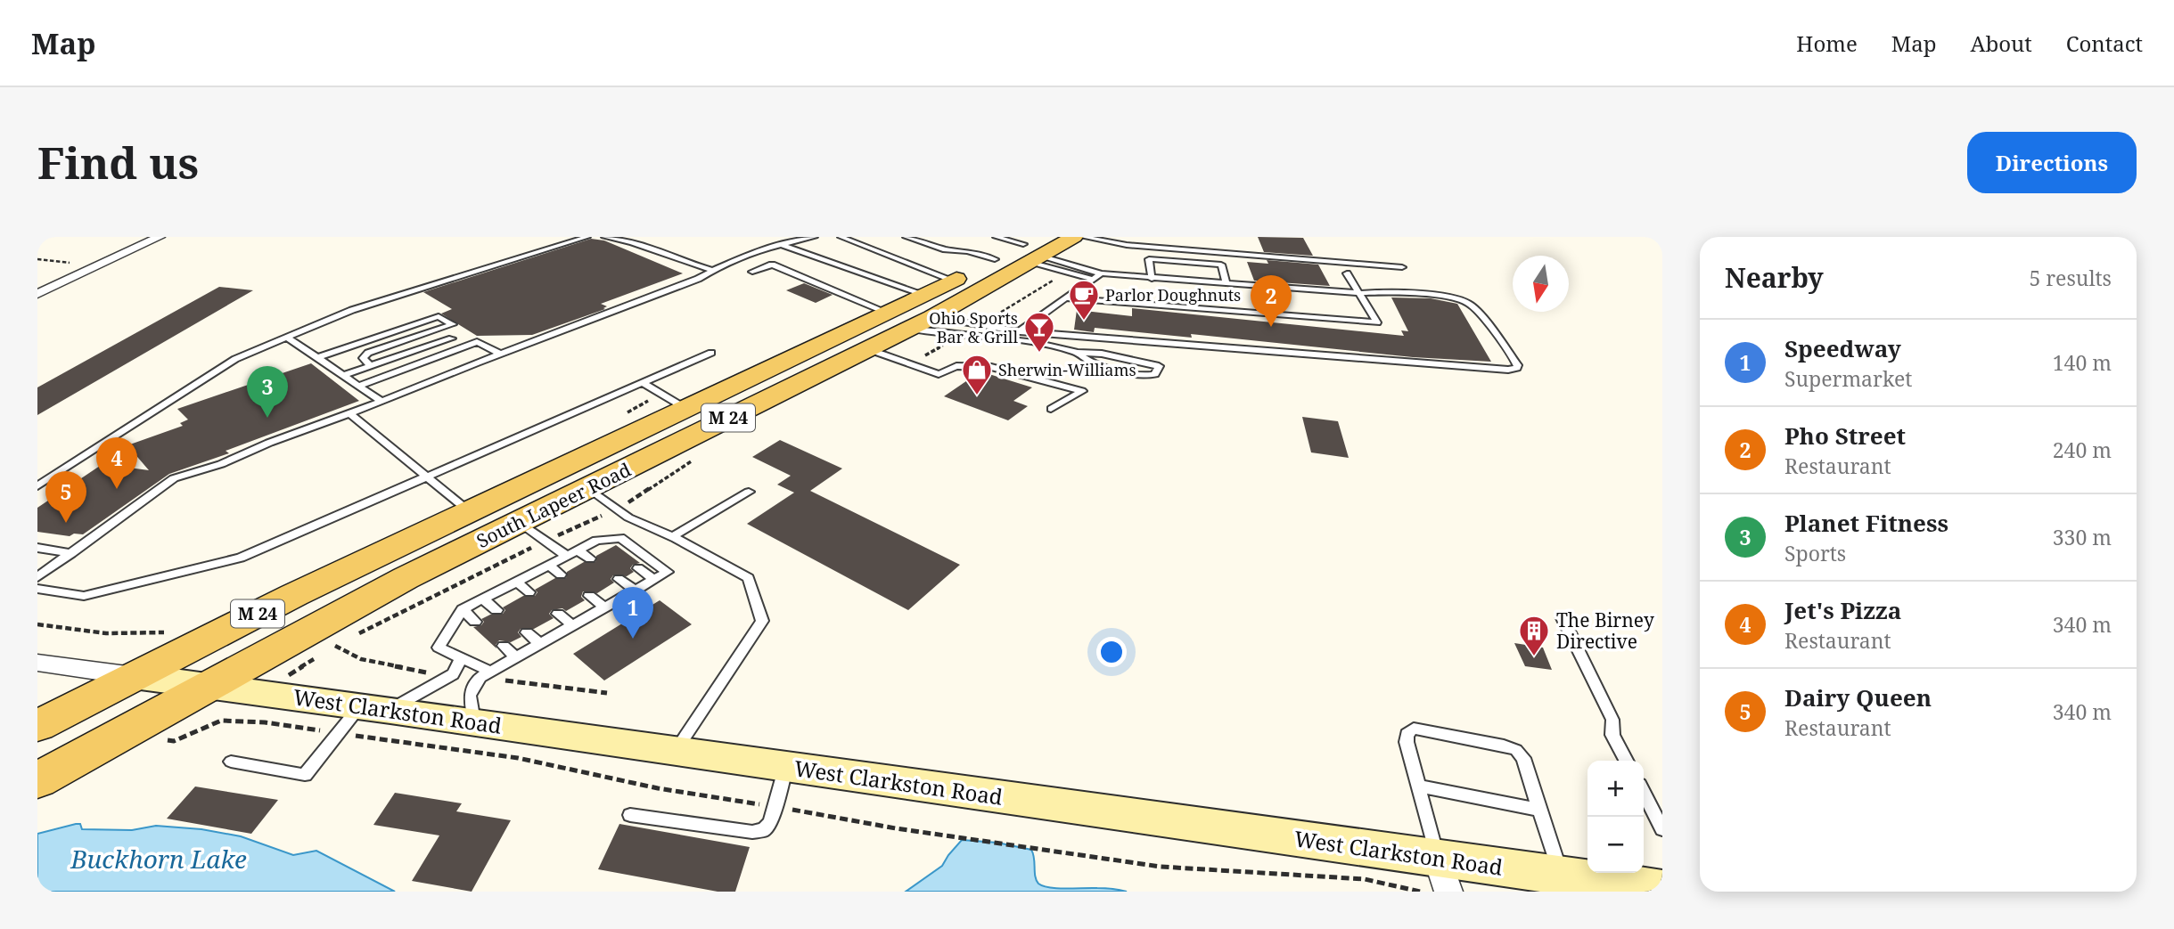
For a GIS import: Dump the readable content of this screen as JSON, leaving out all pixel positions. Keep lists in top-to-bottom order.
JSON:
{
  "streets": {
    "main road": ["M 24", "South Lapeer Road", "West Clarkston Road"]
  },
  "crossings": [
    ["South Lapeer Road", "West Clarkston Road"]
  ],
  "water": ["Buckhorn Lake"],
  "places": {
    "cafe": ["Parlor Doughnuts"],
    "bar": ["Ohio Sports Bar & Grill"],
    "shop": ["Sherwin-Williams"],
    "building": ["The Birney Directive"]
  },
  "north": "bottom",
  "page": {
    "header": "Map",
    "nav": [
      "Home",
      "Map",
      "About",
      "Contact"
    ],
    "buttons": "Directions",
    "title": "Find us",
    "heading": ["Nearby", "5 results"],
    "pins": [
      "2",
      "3",
      "4",
      "5",
      "1"
    ],
    "list": [
      {
        "mark": "1",
        "name": "Speedway",
        "note": "Supermarket",
        "value": "140 m"
      },
      {
        "mark": "2",
        "name": "Pho Street",
        "note": "Restaurant",
        "value": "240 m"
      },
      {
        "mark": "3",
        "name": "Planet Fitness",
        "note": "Sports",
        "value": "330 m"
      },
      {
        "mark": "4",
        "name": "Jet's Pizza",
        "note": "Restaurant",
        "value": "340 m"
      },
      {
        "mark": "5",
        "name": "Dairy Queen",
        "note": "Restaurant",
        "value": "340 m"
      }
    ],
    "map_buttons": ["+", "−"]
  }
}
